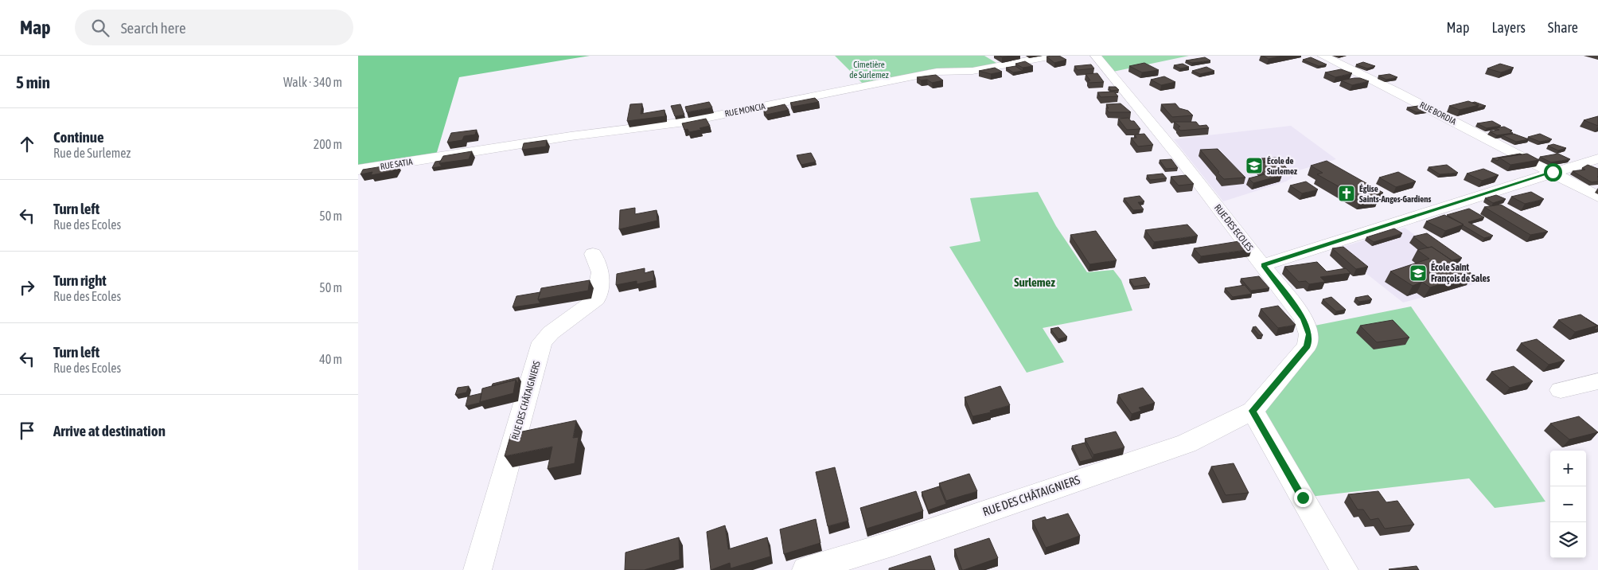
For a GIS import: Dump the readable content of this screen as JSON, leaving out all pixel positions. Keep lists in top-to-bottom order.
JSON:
{
  "streets": {
    "street": [
      "RUE MONCIA",
      "RUE BORDIA",
      "RUE SATIA",
      "RUE DES ECOLES",
      "RUE DES CHÂTAIGNIERS"
    ]
  },
  "crossings": [
    ["RUE MONCIA", "RUE SATIA"],
    ["RUE DES ECOLES", "RUE DES CHÂTAIGNIERS"]
  ],
  "districts": ["Surlemez"],
  "parks": ["Cimetière de Surlemez"],
  "places": {
    "school or university": ["École de Surlemez", "École Saint François de Sales"],
    "church": ["Église Saints-Anges-Gardiens"]
  },
  "page": {
    "header": "Map",
    "search": "Search here",
    "nav": ["Map", "Layers", "Share"],
    "heading": ["5 min", "Walk · 340 m"],
    "list": [
      ["Continue", "Rue de Surlemez", "200 m"],
      ["Turn left", "Rue des Ecoles", "50 m"],
      ["Turn right", "Rue des Ecoles", "50 m"],
      ["Turn left", "Rue des Ecoles", "40 m"],
      "Arrive at destination"
    ],
    "map_buttons": ["+", "−"]
  }
}
